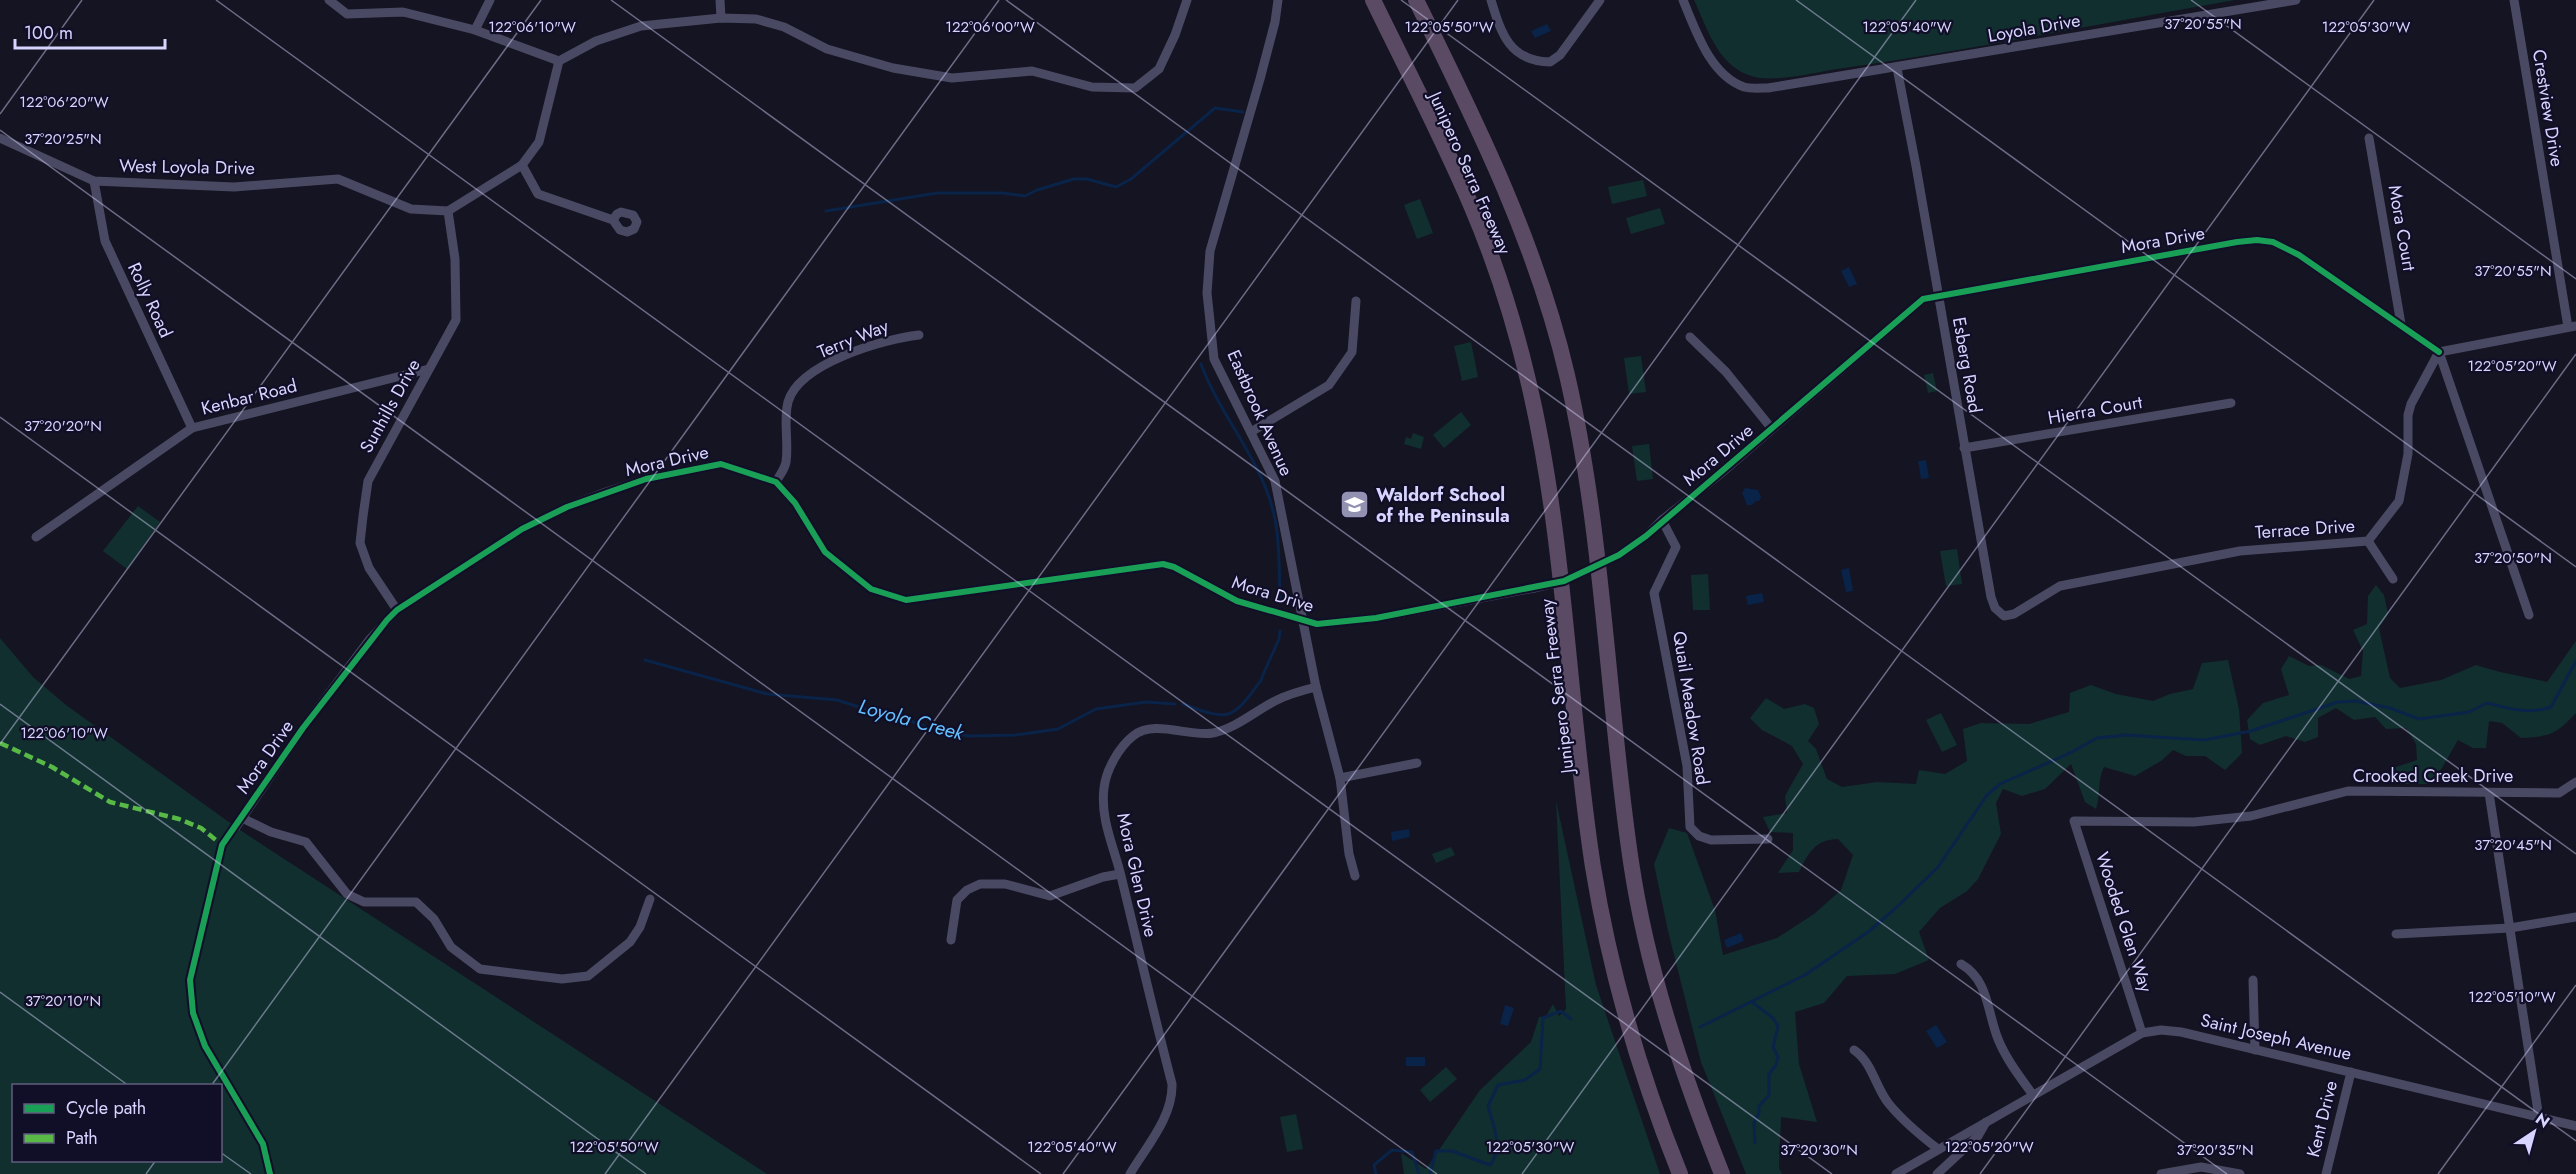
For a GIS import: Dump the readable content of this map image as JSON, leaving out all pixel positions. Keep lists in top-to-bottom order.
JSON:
{
  "streets": {
    "highway": ["Junipero Serra Freeway"],
    "street": [
      "Loyola Drive",
      "Crestview Drive",
      "West Loyola Drive",
      "Mora Court",
      "Mora Drive",
      "Rolly Road",
      "Terry Way",
      "Esberg Road",
      "Kenbar Road",
      "Sunhills Drive",
      "Hierra Court",
      "Eastbrook Avenue",
      "Terrace Drive",
      "Quail Meadow Road",
      "Crooked Creek Drive",
      "Mora Glen Drive",
      "Wooded Glen Way",
      "Saint Joseph Avenue",
      "Kent Drive"
    ]
  },
  "crossings": [
    ["Loyola Drive", "Esberg Road"],
    ["West Loyola Drive", "Rolly Road"],
    ["West Loyola Drive", "Sunhills Drive"],
    ["Mora Court", "Mora Drive"],
    ["Mora Drive", "Terry Way"],
    ["Mora Drive", "Esberg Road"],
    ["Mora Drive", "Sunhills Drive"],
    ["Mora Drive", "Eastbrook Avenue"],
    ["Mora Drive", "Terrace Drive"],
    ["Mora Drive", "Quail Meadow Road"],
    ["Rolly Road", "Kenbar Road"],
    ["Esberg Road", "Hierra Court"],
    ["Esberg Road", "Terrace Drive"],
    ["Kenbar Road", "Sunhills Drive"],
    ["Eastbrook Avenue", "Mora Glen Drive"],
    ["Crooked Creek Drive", "Wooded Glen Way"],
    ["Wooded Glen Way", "Saint Joseph Avenue"],
    ["Saint Joseph Avenue", "Kent Drive"]
  ],
  "water": ["Loyola Creek"],
  "places": {
    "school or university": ["Waldorf School of the Peninsula"]
  },
  "legend": ["Cycle path", "Path"],
  "scale_bar": "100 m",
  "north": "top right",
  "coordinates": [
    "37°20'55\"N",
    "122°06'10\"W",
    "122°06'00\"W",
    "122°05'50\"W",
    "122°05'30\"W",
    "122°05'40\"W",
    "122°06'20\"W",
    "37°20'25\"N",
    "122°05'20\"W",
    "37°20'20\"N",
    "37°20'50\"N",
    "37°20'45\"N",
    "122°05'10\"W",
    "37°20'10\"N",
    "37°20'30\"N",
    "37°20'35\"N"
  ]
}
